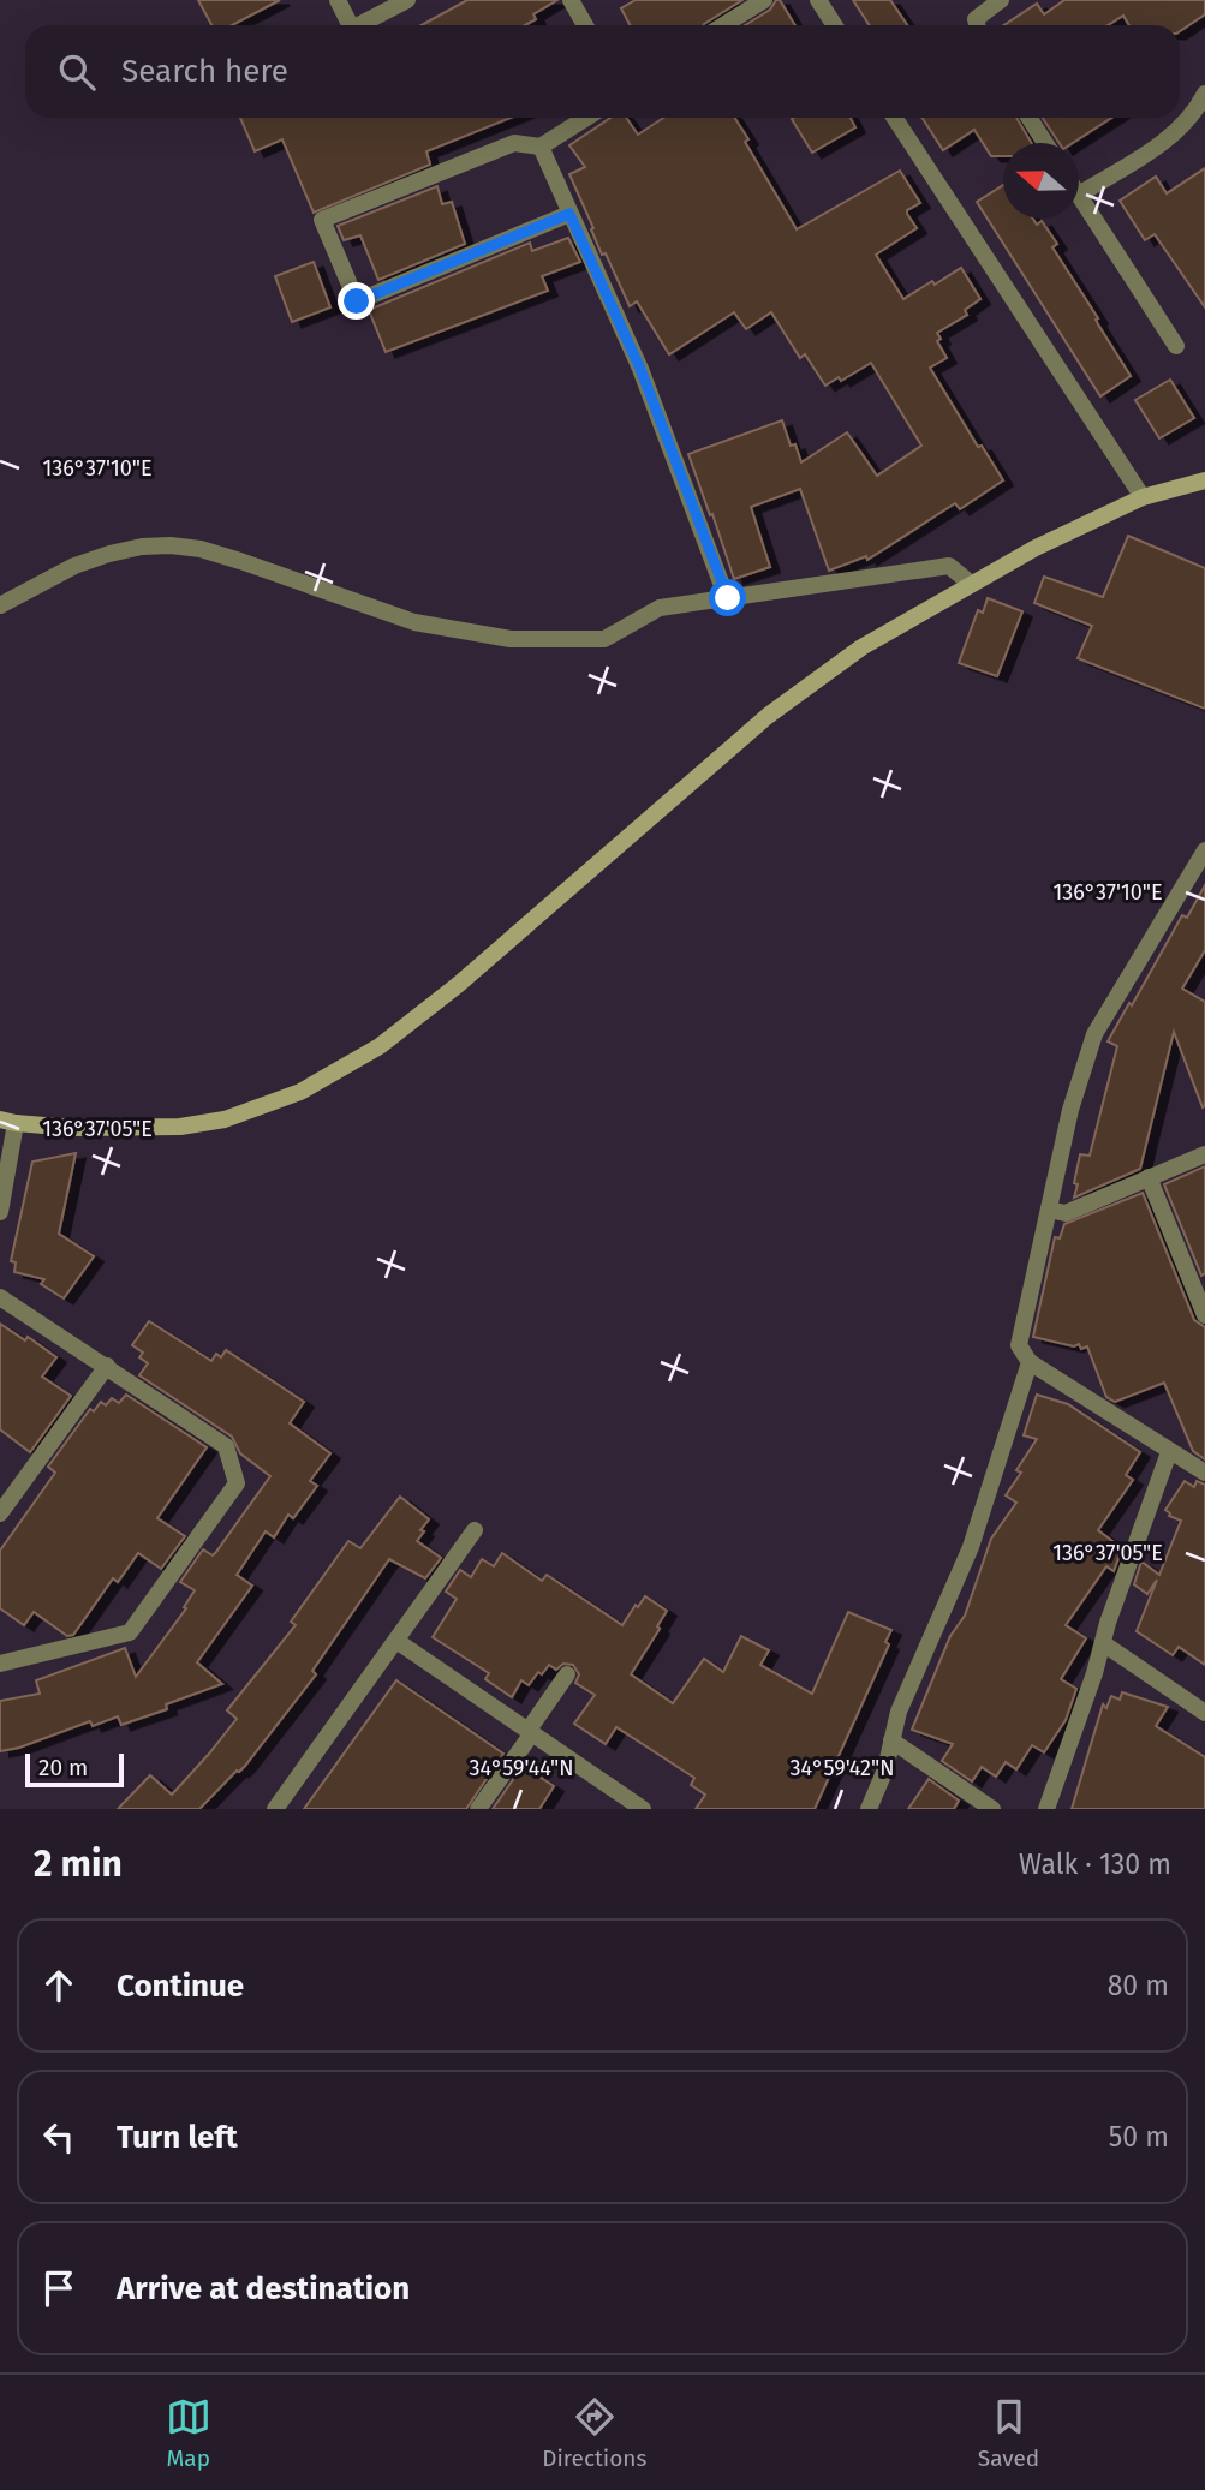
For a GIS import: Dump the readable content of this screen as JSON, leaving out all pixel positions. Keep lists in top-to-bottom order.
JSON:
{
  "scale_bar": "20 m",
  "north": "left",
  "page": {
    "search": "Search here",
    "scale": "20 m",
    "heading": ["2 min", "Walk · 130 m"],
    "list": [
      ["Continue", "80 m"],
      ["Turn left", "50 m"],
      "Arrive at destination"
    ],
    "nav": ["Map", "Directions", "Saved"]
  },
  "coordinates": [
    "136°37'10\"E",
    "136°37'05\"E",
    "34°59'44\"N",
    "34°59'42\"N"
  ]
}
